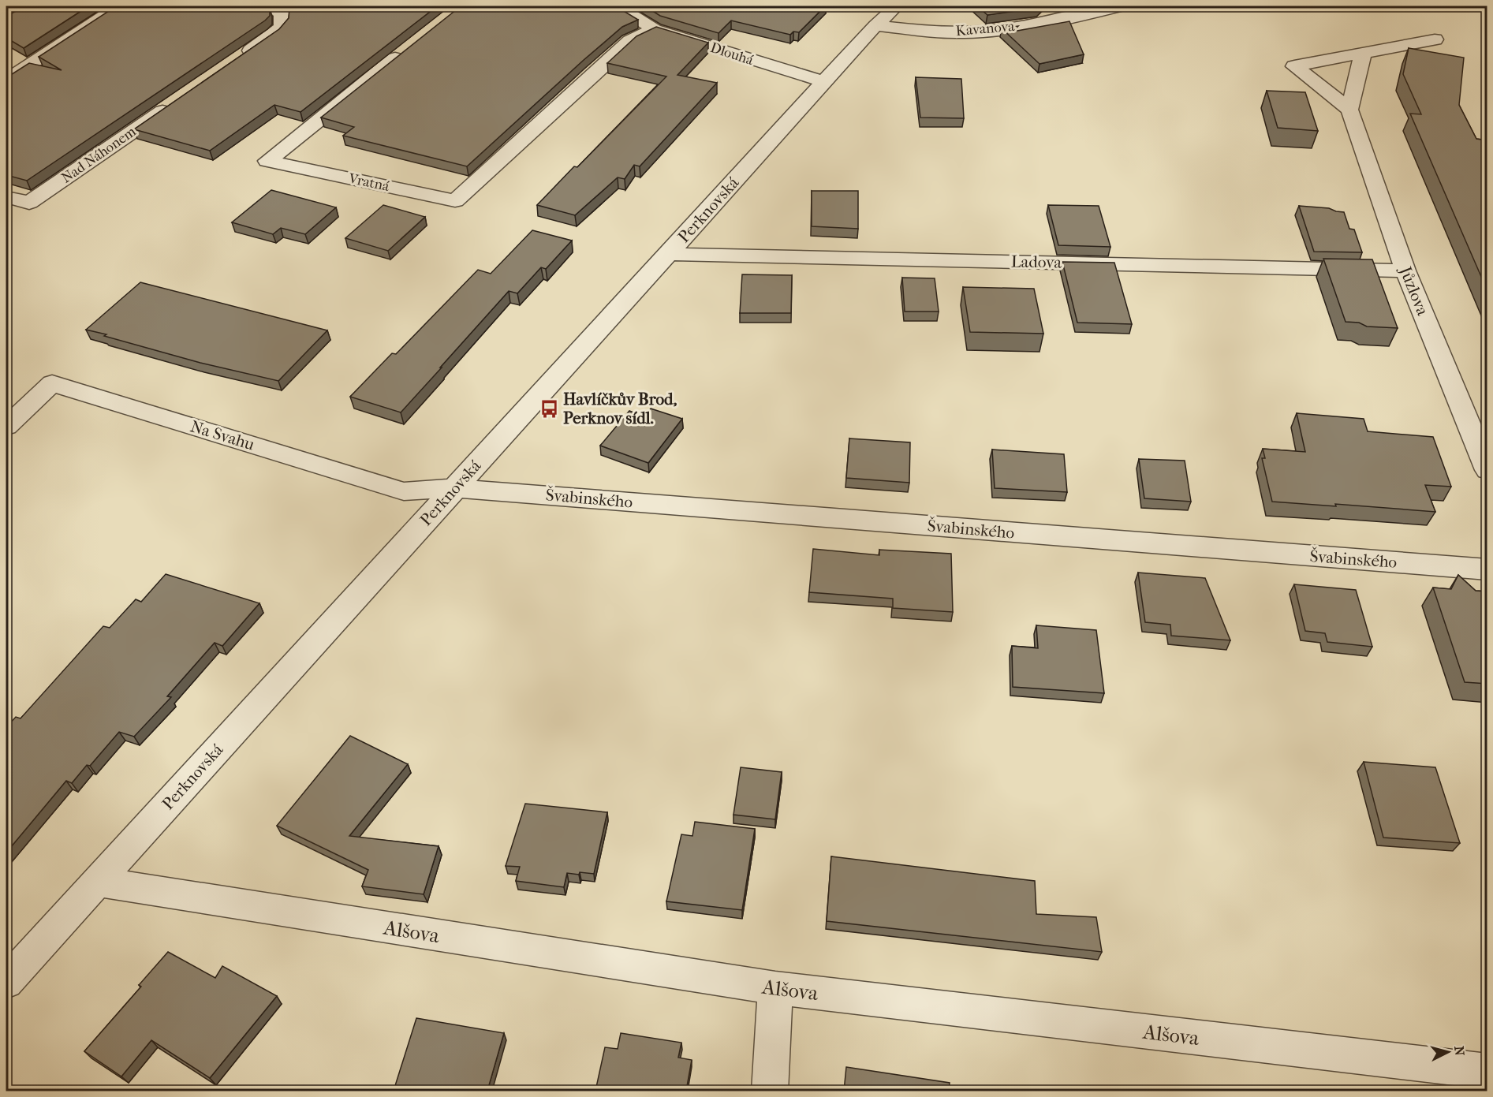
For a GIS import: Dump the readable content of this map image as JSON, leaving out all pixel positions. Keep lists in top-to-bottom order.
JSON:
{
  "streets": {
    "street": [
      "Kavanova",
      "Dlouhá",
      "Nad Náhonem",
      "Vratná",
      "Perknovská",
      "Ladova",
      "Jůzlova",
      "Na Svahu",
      "Švabinského",
      "Alšova"
    ]
  },
  "crossings": [
    ["Kavanova", "Perknovská"],
    ["Dlouhá", "Vratná"],
    ["Dlouhá", "Perknovská"],
    ["Perknovská", "Ladova"],
    ["Perknovská", "Na Svahu"],
    ["Perknovská", "Švabinského"],
    ["Perknovská", "Alšova"],
    ["Ladova", "Jůzlova"],
    ["Na Svahu", "Švabinského"]
  ],
  "places": {
    "bus stop": ["Havlíčkův Brod, Perknov sídl."]
  },
  "north": "right"
}
